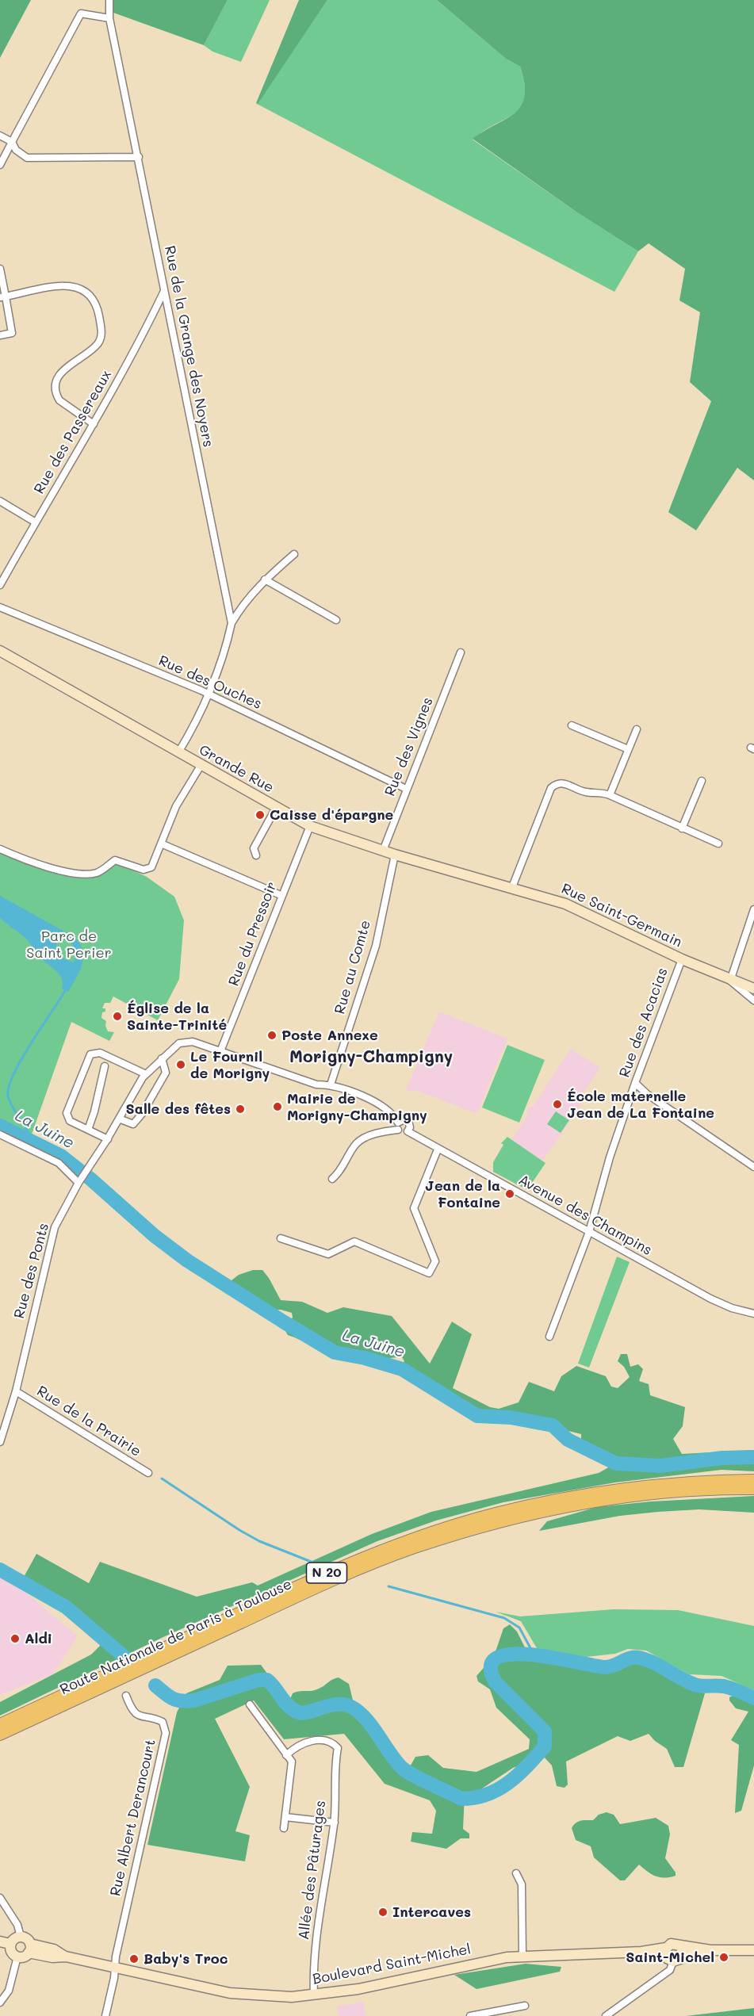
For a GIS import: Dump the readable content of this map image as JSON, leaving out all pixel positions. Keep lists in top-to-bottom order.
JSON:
{
  "streets": {
    "main road": [
      "Grande Rue",
      "Rue Saint-Germain",
      "N 20",
      "Route Nationale de Paris à Toulouse",
      "Boulevard Saint-Michel"
    ],
    "street": [
      "Rue de la Grange des Noyers",
      "Rue des Passereaux",
      "Rue des Ouches",
      "Rue des Vignes",
      "Rue du Pressoir",
      "Rue au Comte",
      "Rue des Acacias",
      "Avenue des Champins",
      "Rue des Ponts",
      "Rue de la Prairie",
      "Rue Albert Derancourt",
      "Allée des Pâturages"
    ]
  },
  "crossings": [
    ["Rue de la Grange des Noyers", "Rue des Passereaux"],
    ["Rue de la Grange des Noyers", "Rue des Ouches"],
    ["Rue de la Grange des Noyers", "Grande Rue"],
    ["Rue des Ouches", "Rue des Vignes"],
    ["Rue des Vignes", "Grande Rue"],
    ["Grande Rue", "Rue Saint-Germain"],
    ["Grande Rue", "Rue du Pressoir"],
    ["Grande Rue", "Rue au Comte"],
    ["Rue Saint-Germain", "Rue des Acacias"],
    ["Rue du Pressoir", "Rue des Ponts"],
    ["Rue des Acacias", "Avenue des Champins"],
    ["Rue des Ponts", "Rue de la Prairie"],
    ["Rue Albert Derancourt", "Boulevard Saint-Michel"],
    ["Allée des Pâturages", "Boulevard Saint-Michel"]
  ],
  "districts": ["Morigny-Champigny"],
  "water": ["La Juine"],
  "parks": ["Parc de Saint Perier"],
  "places": [
    "Caisse d'épargne",
    "Église de la Sainte-Trinité",
    "Poste Annexe",
    "Le Fournil de Morigny",
    "École maternelle Jean de La Fontaine",
    "Mairie de Morigny-Champigny",
    "Salle des fêtes",
    "Jean de la Fontaine",
    "Aldi",
    "Intercaves",
    "Saint-Michel",
    "Baby's Troc"
  ]
}
